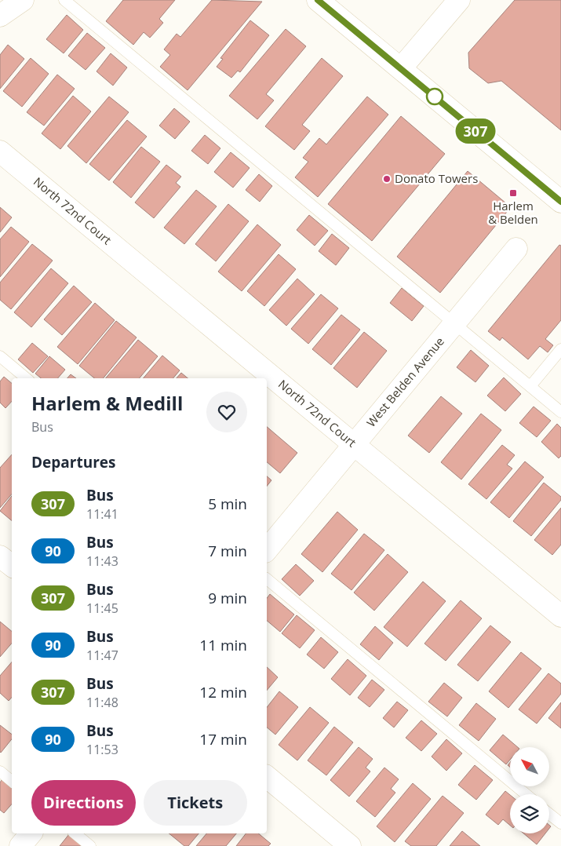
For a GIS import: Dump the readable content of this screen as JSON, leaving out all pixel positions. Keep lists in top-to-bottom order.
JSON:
{
  "streets": {
    "street": ["North 72nd Court", "West Belden Avenue"]
  },
  "crossings": [
    ["North 72nd Court", "West Belden Avenue"]
  ],
  "places": {
    "other": ["Donato Towers"],
    "transit": ["Harlem & Belden"]
  },
  "lines": ["bus line 307"],
  "north": "top left",
  "page": {
    "on_map": "307",
    "heading": [
      ["Harlem & Medill", "Bus"],
      "Departures"
    ],
    "list": [
      {
        "mark": "307",
        "name": "Bus",
        "note": "11:41",
        "value": "5 min"
      },
      {
        "mark": "90",
        "name": "Bus",
        "note": "11:43",
        "value": "7 min"
      },
      {
        "mark": "307",
        "name": "Bus",
        "note": "11:45",
        "value": "9 min"
      },
      {
        "mark": "90",
        "name": "Bus",
        "note": "11:47",
        "value": "11 min"
      },
      {
        "mark": "307",
        "name": "Bus",
        "note": "11:48",
        "value": "12 min"
      },
      {
        "mark": "90",
        "name": "Bus",
        "note": "11:53",
        "value": "17 min"
      }
    ],
    "buttons": ["Directions", "Tickets"]
  }
}
